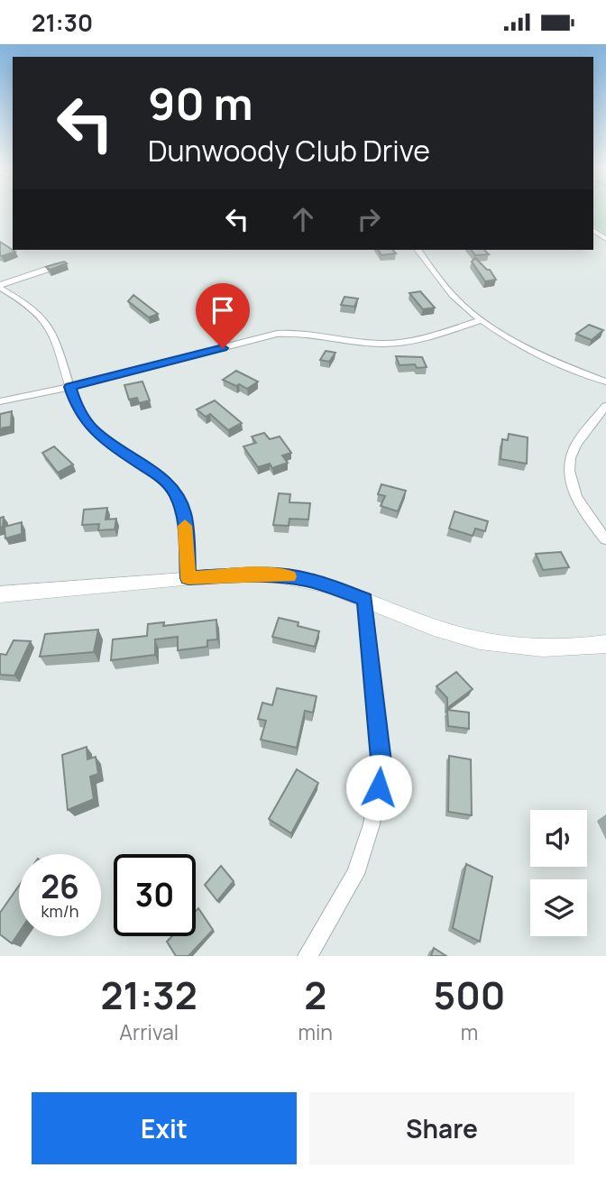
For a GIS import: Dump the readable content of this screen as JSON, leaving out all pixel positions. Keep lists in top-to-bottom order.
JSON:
{
  "page": {
    "status": "21:30",
    "turn": ["90 m", "Dunwoody Club Drive"],
    "speed": "26 km/h",
    "limit": "30",
    "eta": [
      "21:32",
      "Arrival",
      "2",
      "min",
      "500",
      "m"
    ],
    "buttons": ["Exit", "Share"]
  }
}
